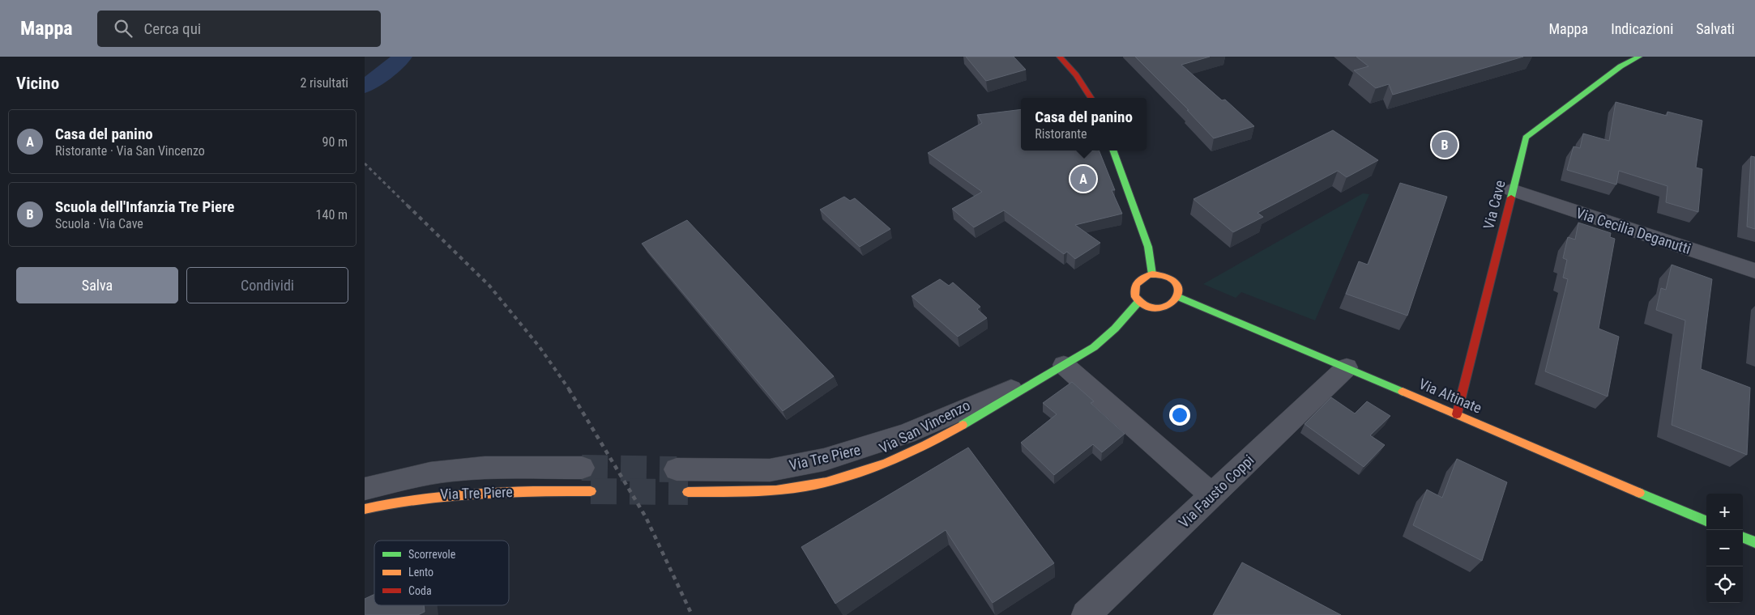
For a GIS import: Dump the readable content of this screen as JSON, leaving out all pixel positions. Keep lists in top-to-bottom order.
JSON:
{
  "streets": {
    "street": [
      "Via Cave",
      "Via Cecilia Deganutti",
      "Via Altinate",
      "Via San Vincenzo",
      "Via Tre Piere",
      "Via Fausto Coppi"
    ]
  },
  "crossings": [
    ["Via Cave", "Via Cecilia Deganutti"],
    ["Via Cave", "Via Altinate"],
    ["Via Altinate", "Via San Vincenzo"],
    ["Via Altinate", "Via Fausto Coppi"],
    ["Via San Vincenzo", "Via Tre Piere"]
  ],
  "legend": ["Scorrevole", "Lento", "Coda"],
  "page": {
    "header": "Mappa",
    "search": "Cerca qui",
    "nav": ["Mappa", "Indicazioni", "Salvati"],
    "heading": ["Vicino", "2 risultati"],
    "popup": ["Casa del panino", "Ristorante"],
    "list": [
      {
        "mark": "A",
        "name": "Casa del panino",
        "note": "Ristorante · Via San Vincenzo",
        "value": "90 m"
      },
      {
        "mark": "B",
        "name": "Scuola dell'Infanzia Tre Piere",
        "note": "Scuola · Via Cave",
        "value": "140 m"
      }
    ],
    "pins": ["B", "A"],
    "buttons": ["Salva", "Condividi"],
    "map_buttons": ["+", "−"]
  }
}
